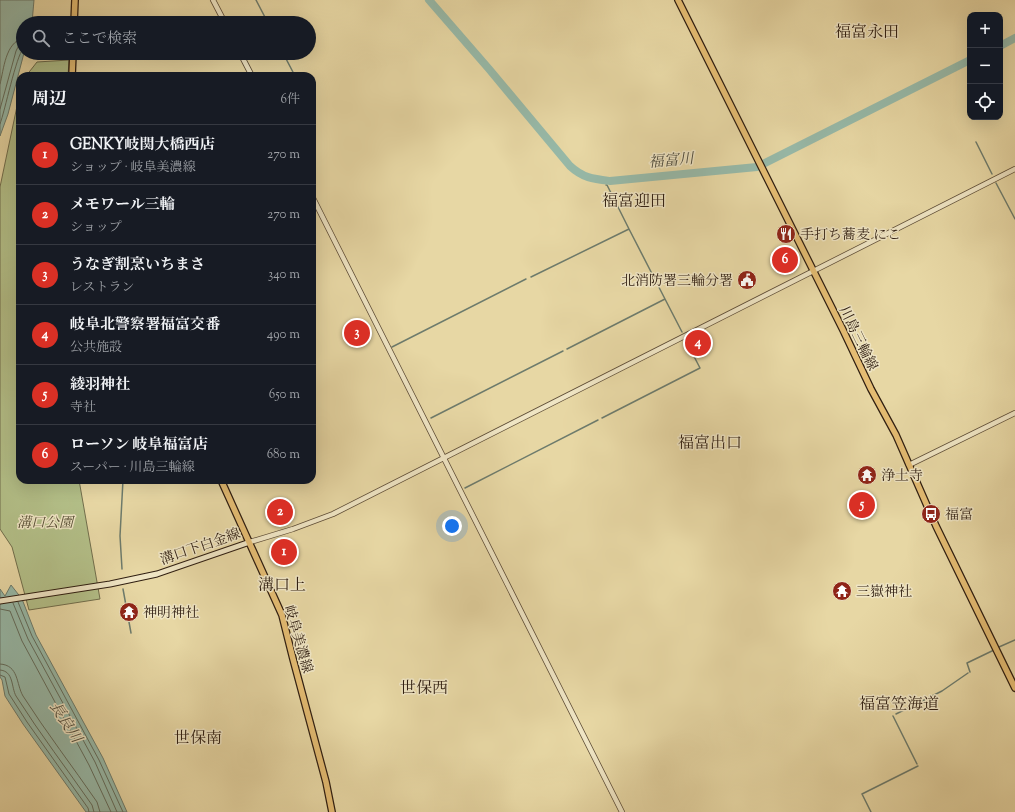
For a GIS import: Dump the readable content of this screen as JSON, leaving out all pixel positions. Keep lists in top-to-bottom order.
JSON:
{
  "streets": {
    "main road": ["川島三輪線", "溝口下白金線", "岐阜美濃線"]
  },
  "crossings": [
    ["溝口下白金線", "岐阜美濃線"]
  ],
  "districts": [
    "福富永田",
    "福富迎田",
    "福富出口",
    "溝口上",
    "世保西",
    "福富笠海道",
    "世保南"
  ],
  "water": ["福富川", "長良川"],
  "parks": ["溝口公園"],
  "places": {
    "restaurant": ["手打ち蕎麦 にこ"],
    "public building": ["北消防署三輪分署"],
    "temple": ["浄土寺", "三嶽神社", "神明神社"],
    "bus stop": ["福富"]
  },
  "page": {
    "map_buttons": ["+", "−"],
    "search": "ここで検索",
    "heading": ["周辺", "6件"],
    "list": [
      {
        "mark": "1",
        "name": "GENKY岐関大橋西店",
        "note": "ショップ · 岐阜美濃線",
        "value": "270 m"
      },
      {
        "mark": "2",
        "name": "メモワール三輪",
        "note": "ショップ",
        "value": "270 m"
      },
      {
        "mark": "3",
        "name": "うなぎ割烹いちまさ",
        "note": "レストラン",
        "value": "340 m"
      },
      {
        "mark": "4",
        "name": "岐阜北警察署福富交番",
        "note": "公共施設",
        "value": "490 m"
      },
      {
        "mark": "5",
        "name": "綾羽神社",
        "note": "寺社",
        "value": "650 m"
      },
      {
        "mark": "6",
        "name": "ローソン 岐阜福富店",
        "note": "スーパー · 川島三輪線",
        "value": "680 m"
      }
    ],
    "pins": [
      "6",
      "3",
      "4",
      "5",
      "2",
      "1"
    ]
  }
}
